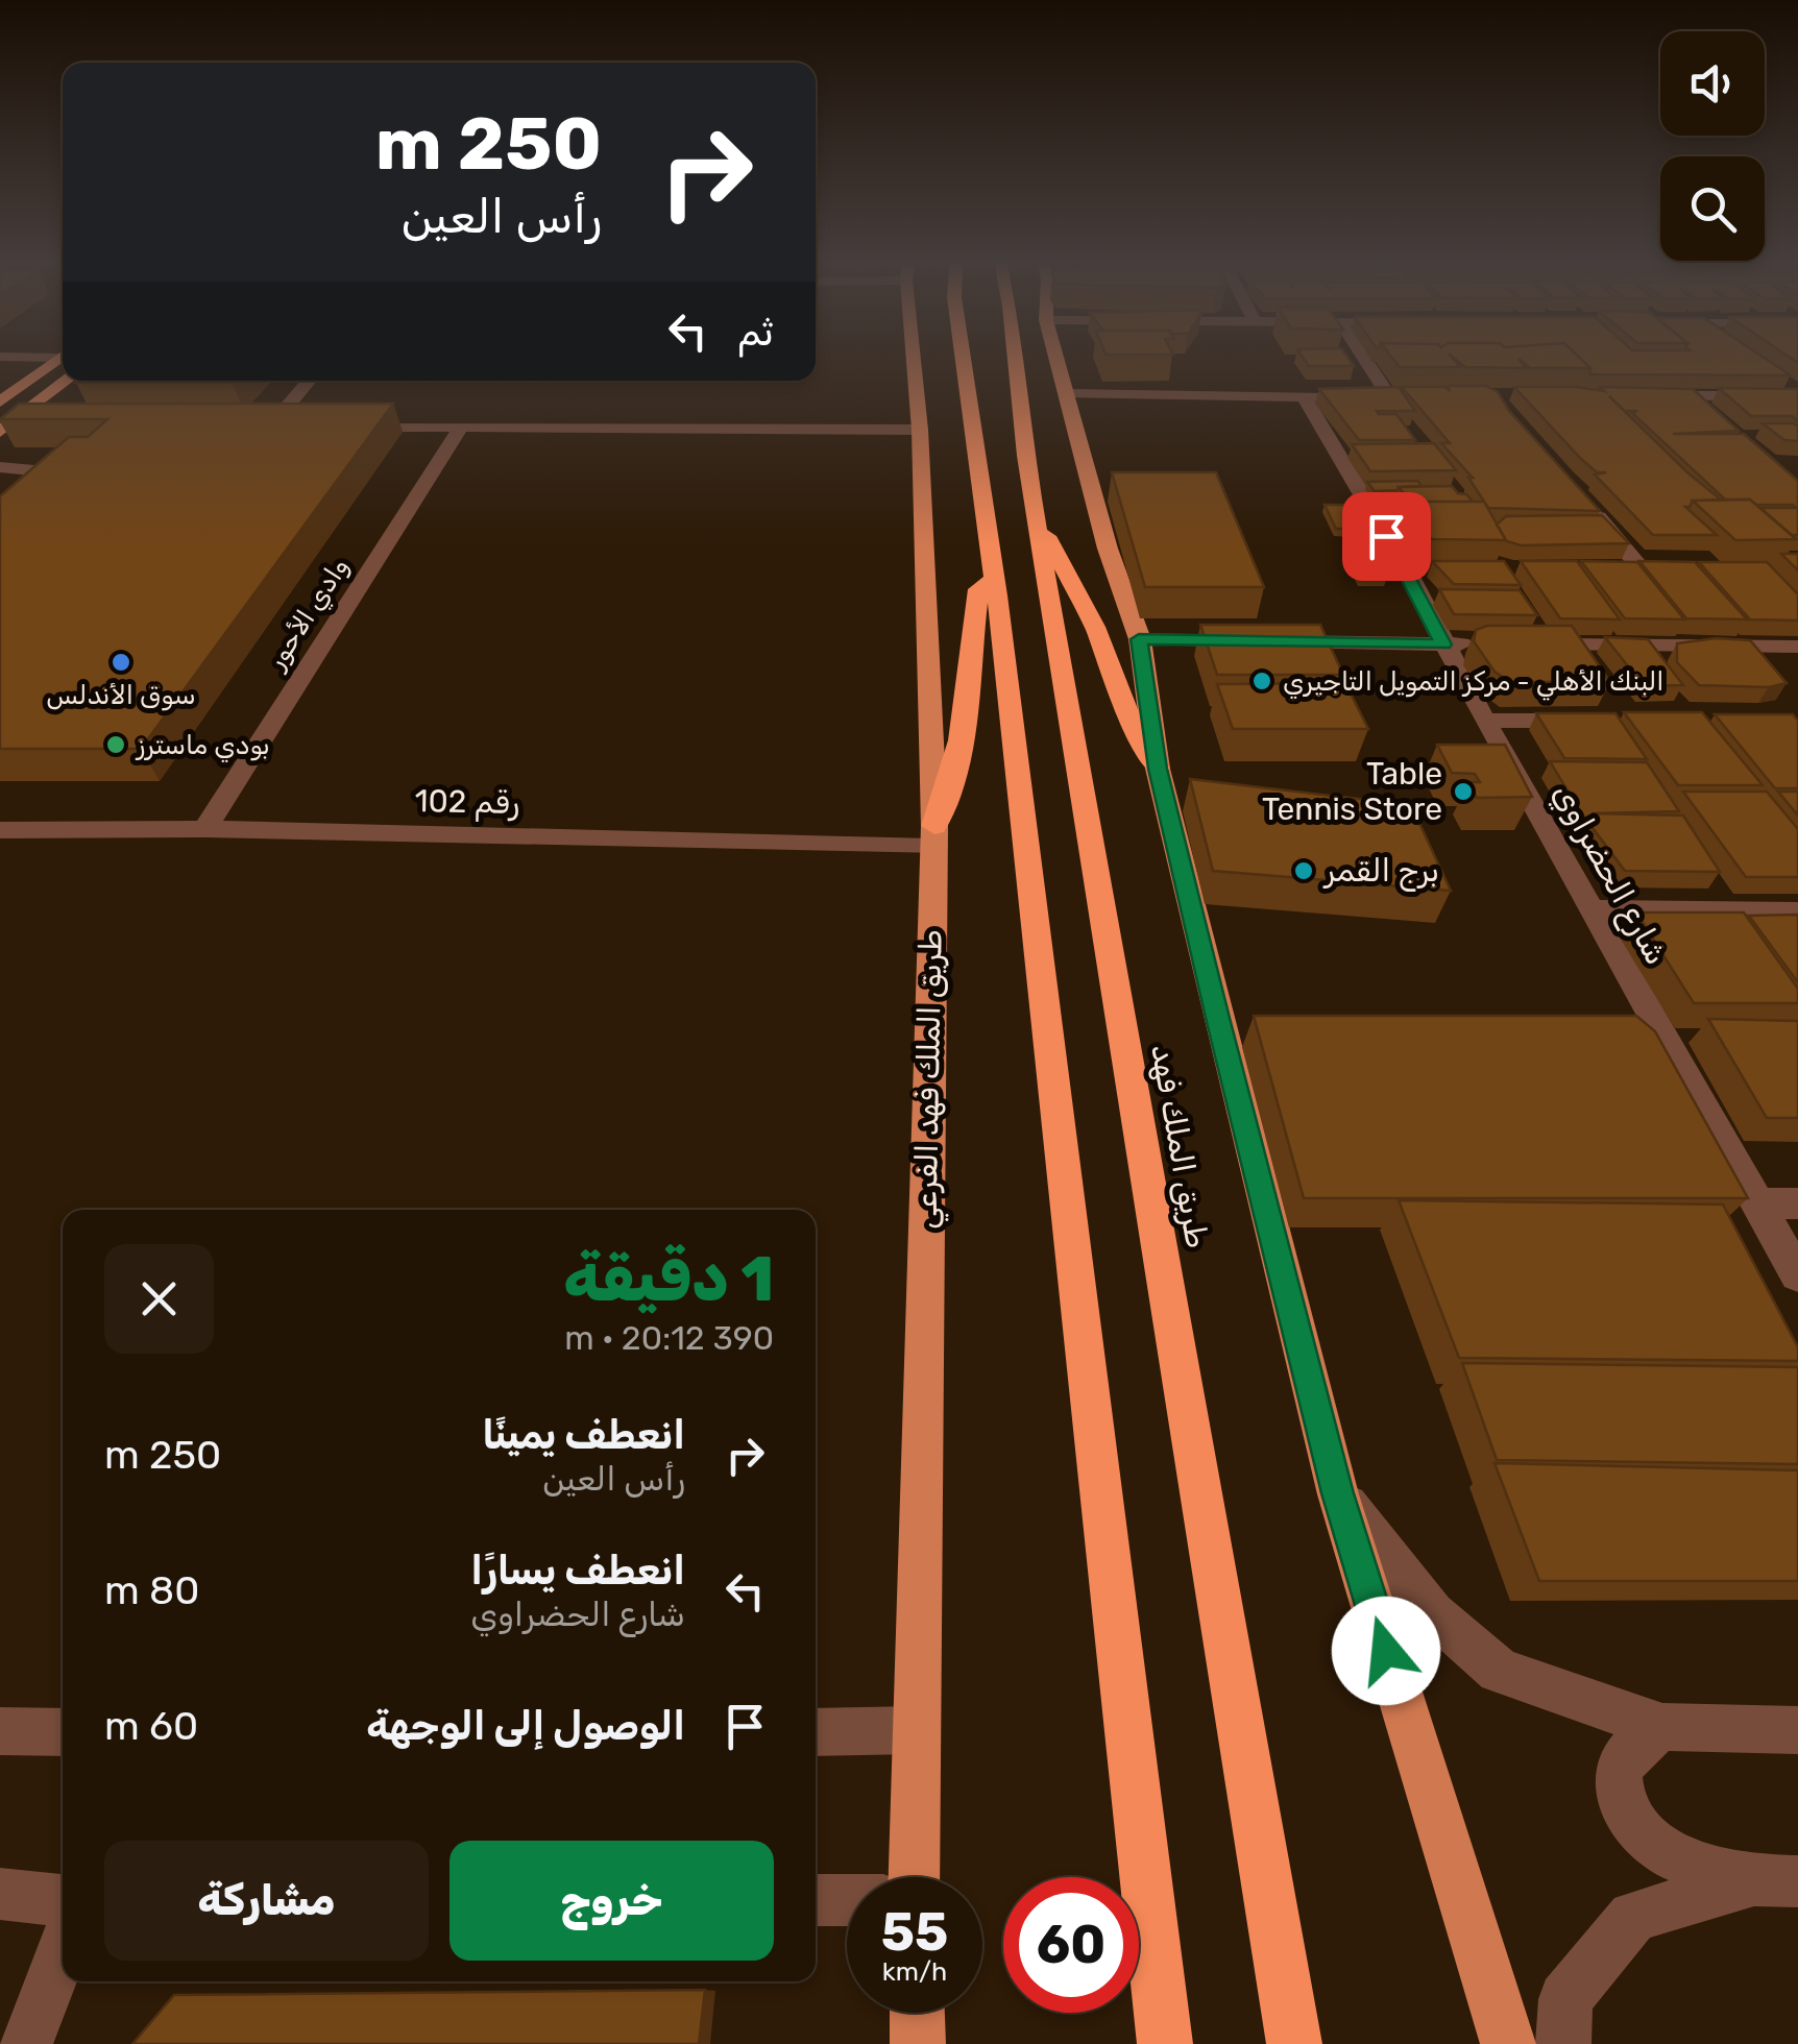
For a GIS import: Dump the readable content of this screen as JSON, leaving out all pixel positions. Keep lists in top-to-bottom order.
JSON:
{
  "streets": {
    "highway": ["طريق الملك فهد"],
    "main road": ["طريق الملك فهد الفرعي"],
    "street": ["وادي الأحور", "رقم 102", "شارع الحضراوي"]
  },
  "crossings": [
    ["وادي الأحور", "رقم 102"],
    ["رقم 102", "طريق الملك فهد الفرعي"]
  ],
  "places": [
    "سوق الأندلس",
    "البنك الأهلي - مركز التمويل التاجيري",
    "بودي ماسترز",
    "Table Tennis Store",
    "برج القمر"
  ],
  "page": {
    "turn": ["250 m", "رأس العين"],
    "then": "ثم",
    "heading": ["1 دقيقة", "390 m · 20:12"],
    "list": [
      {
        "name": "انعطف يمينًا",
        "note": "رأس العين",
        "value": "250 m"
      },
      {
        "name": "انعطف يسارًا",
        "note": "شارع الحضراوي",
        "value": "80 m"
      },
      {
        "name": "الوصول إلى الوجهة",
        "value": "60 m"
      }
    ],
    "buttons": ["خروج", "مشاركة"],
    "speed": "55 km/h",
    "limit": "60"
  }
}
